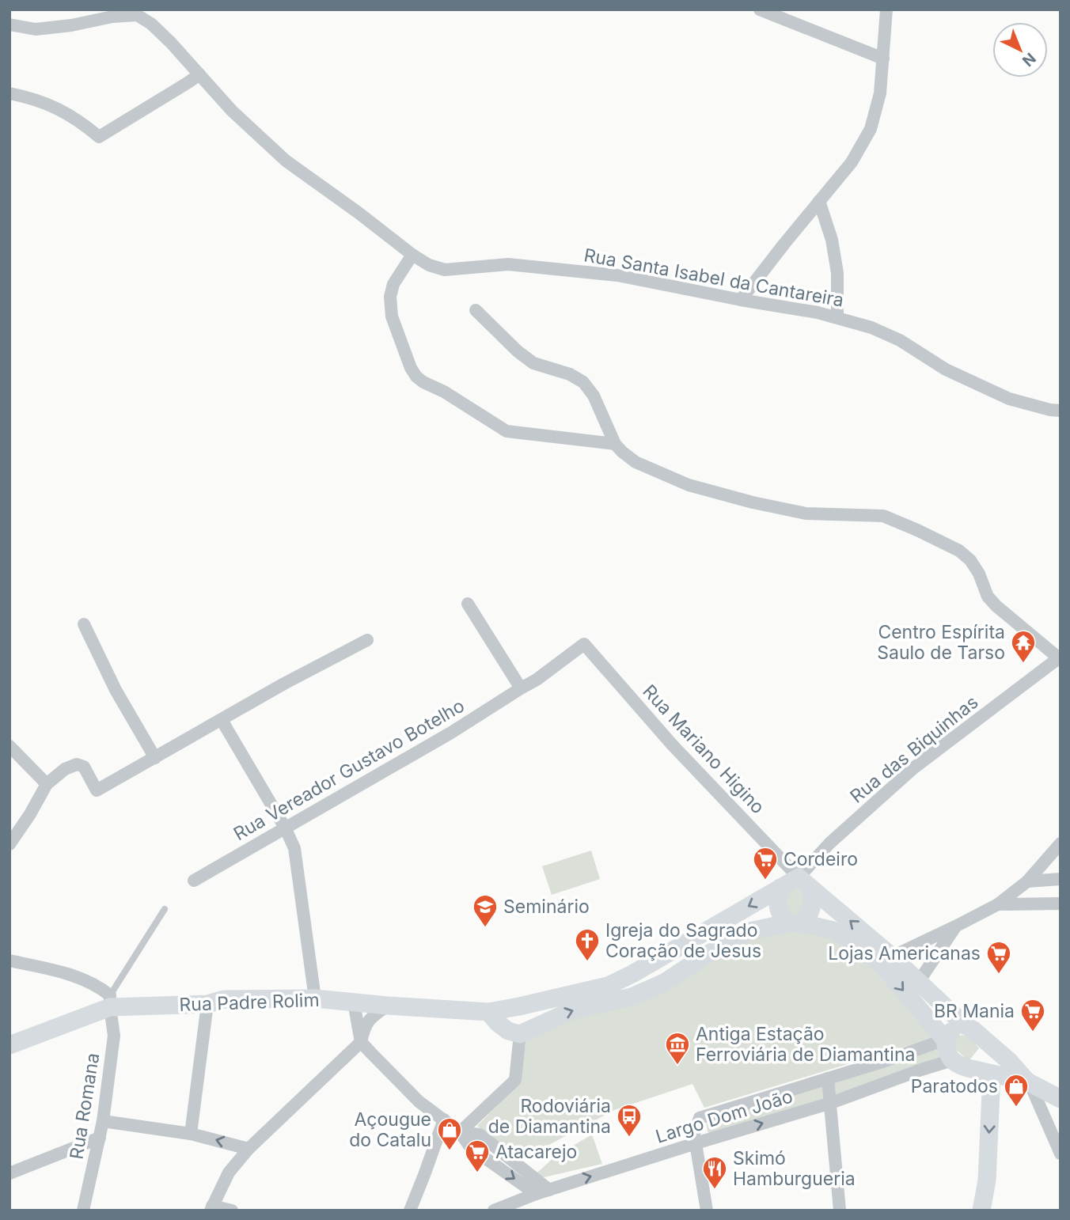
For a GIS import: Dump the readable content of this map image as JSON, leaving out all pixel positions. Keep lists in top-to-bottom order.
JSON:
{
  "streets": {
    "street": [
      "Rua Santa Isabel da Cantareira",
      "Rua Mariano Higino",
      "Rua das Biquinhas",
      "Rua Vereador Gustavo Botelho",
      "Rua Padre Rolim",
      "Rua Romana",
      "Largo Dom João"
    ]
  },
  "crossings": [
    ["Rua Mariano Higino", "Rua das Biquinhas"],
    ["Rua Mariano Higino", "Rua Vereador Gustavo Botelho"],
    ["Rua Mariano Higino", "Rua Padre Rolim"],
    ["Rua das Biquinhas", "Rua Padre Rolim"],
    ["Rua Padre Rolim", "Rua Romana"]
  ],
  "places": {
    "temple": ["Centro Espírita Saulo de Tarso"],
    "supermarket": [
      "Cordeiro",
      "Lojas Americanas",
      "BR Mania",
      "Atacarejo"
    ],
    "school or university": ["Seminário"],
    "church": ["Igreja do Sagrado Coração de Jesus"],
    "museum": ["Antiga Estação Ferroviária de Diamantina"],
    "shop": ["Paratodos", "Açougue do Catalu"],
    "bus stop": ["Rodoviária de Diamantina"],
    "restaurant": ["Skimó Hamburgueria"]
  },
  "north": "bottom right"
}
